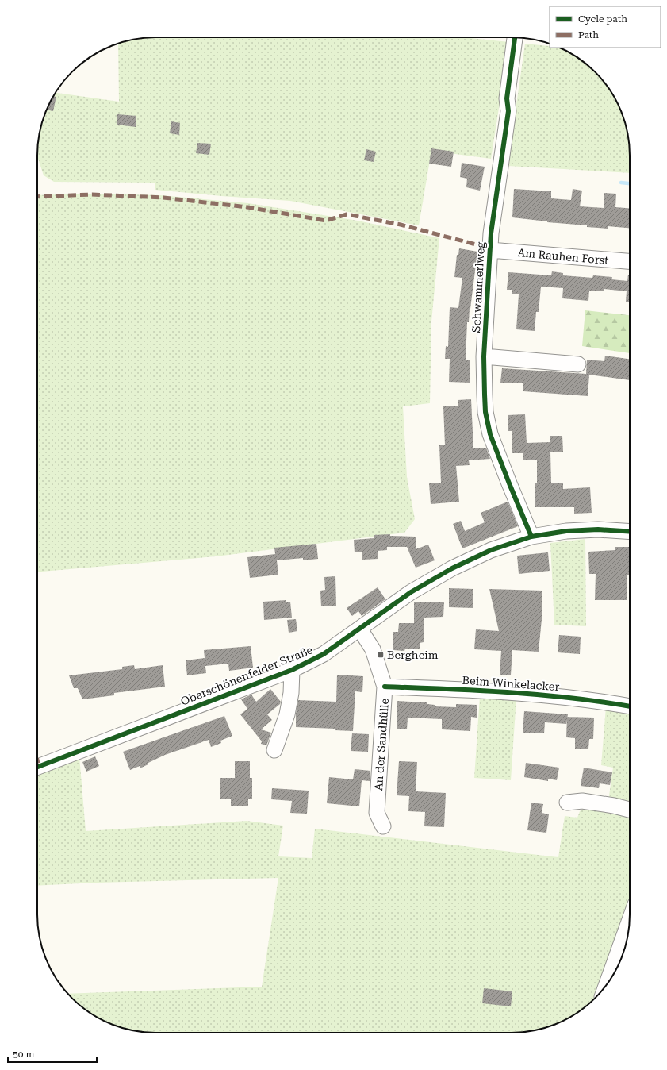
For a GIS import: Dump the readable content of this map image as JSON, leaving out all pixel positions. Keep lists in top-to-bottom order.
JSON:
{
  "streets": {
    "street": [
      "Am Rauhen Forst",
      "Schwammerlweg",
      "Oberschönenfelder Straße",
      "Beim Winkelacker",
      "An der Sandhülle"
    ]
  },
  "crossings": [
    ["Am Rauhen Forst", "Schwammerlweg"],
    ["Schwammerlweg", "Oberschönenfelder Straße"],
    ["Oberschönenfelder Straße", "An der Sandhülle"],
    ["Beim Winkelacker", "An der Sandhülle"]
  ],
  "places": {
    "transit": ["Bergheim"]
  },
  "legend": ["Cycle path", "Path"],
  "scale_bar": "50 m"
}
